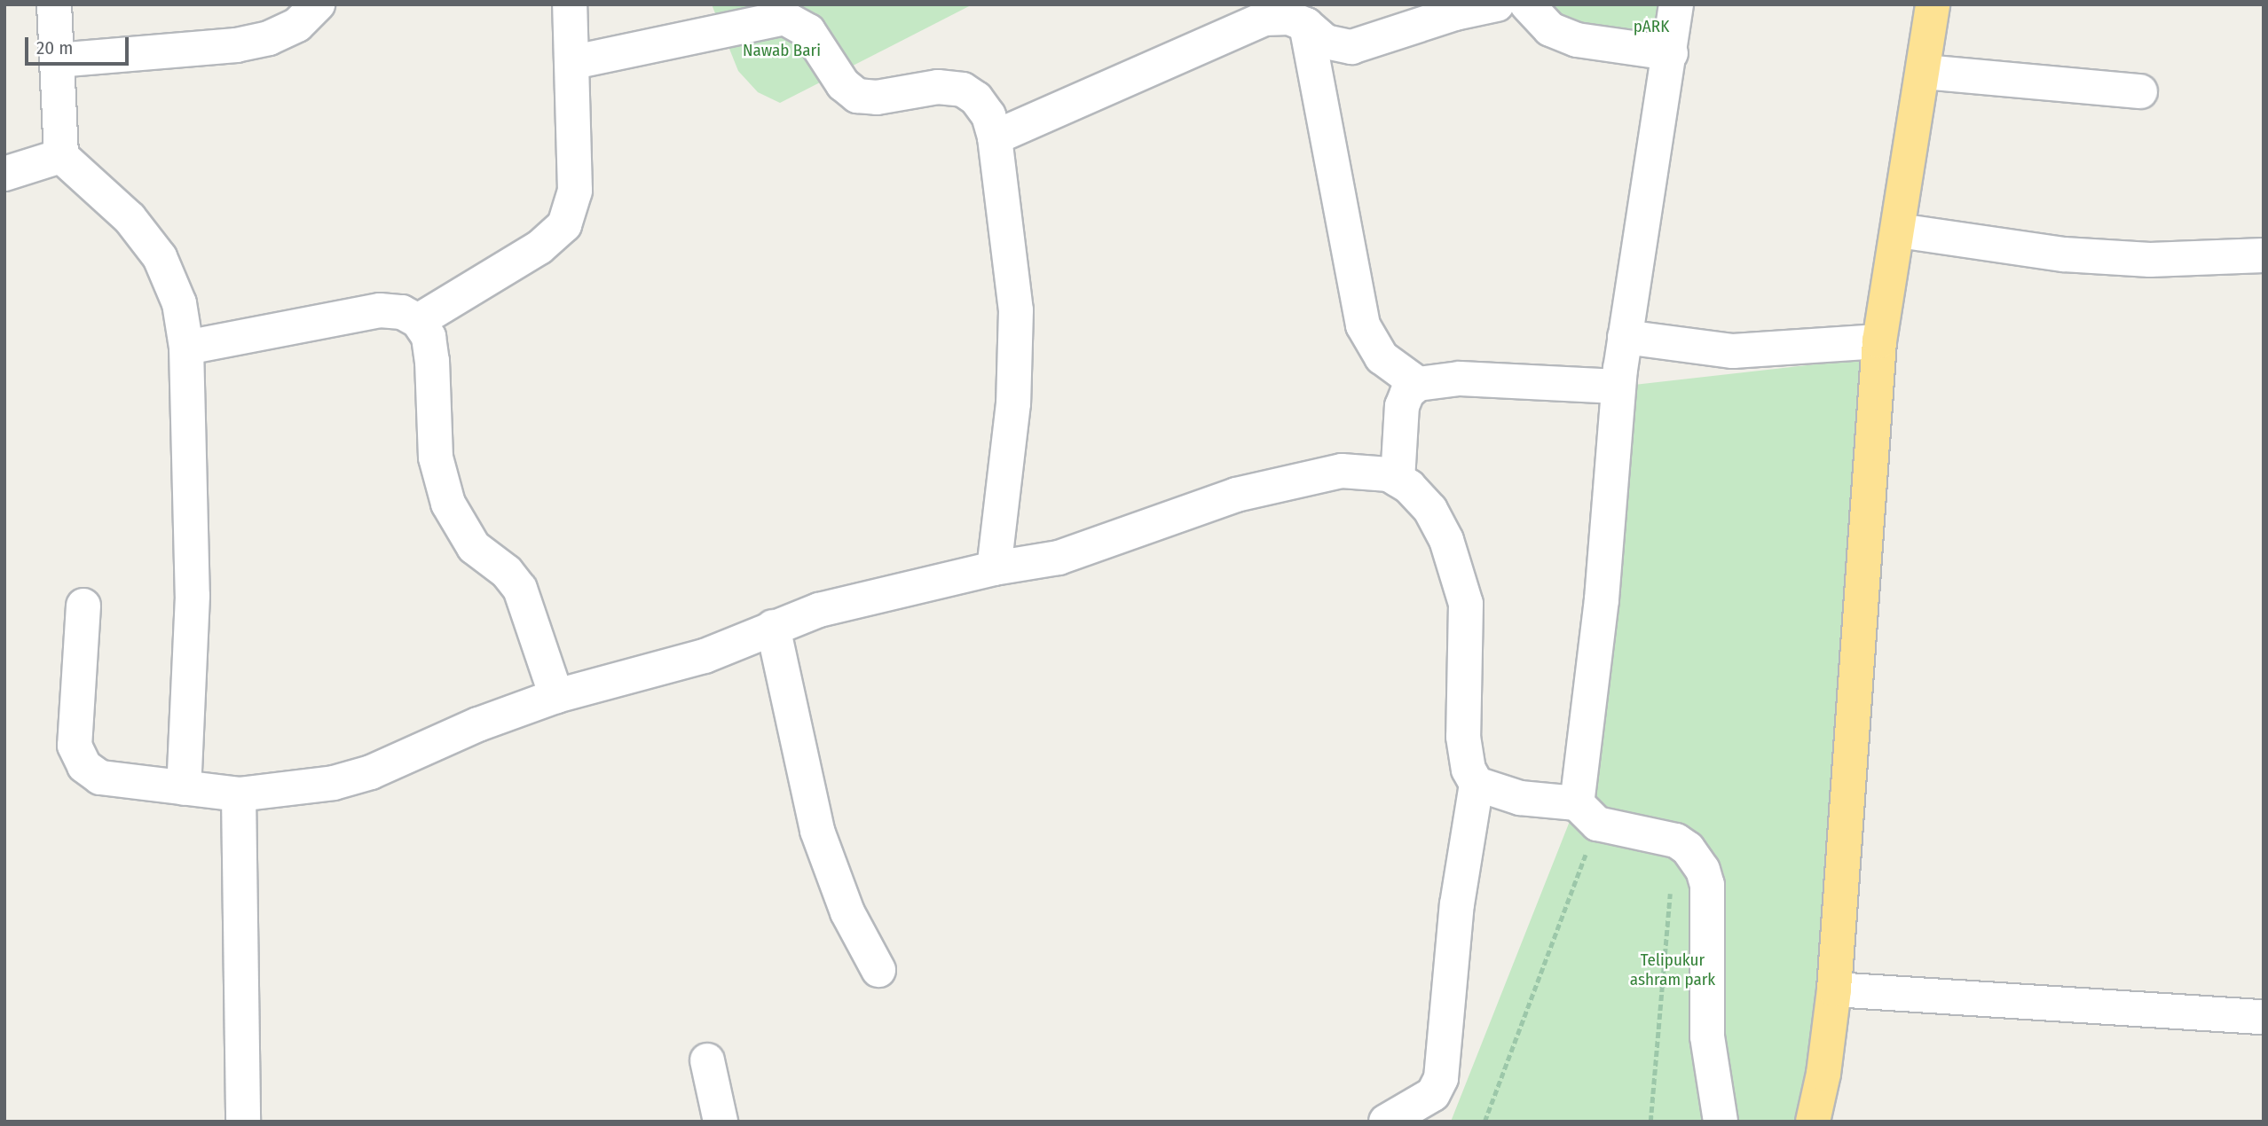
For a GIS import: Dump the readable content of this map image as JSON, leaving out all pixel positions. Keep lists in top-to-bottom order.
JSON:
{
  "parks": ["pARK", "Nawab Bari", "Telipukur ashram park"],
  "scale_bar": "20 m"
}
